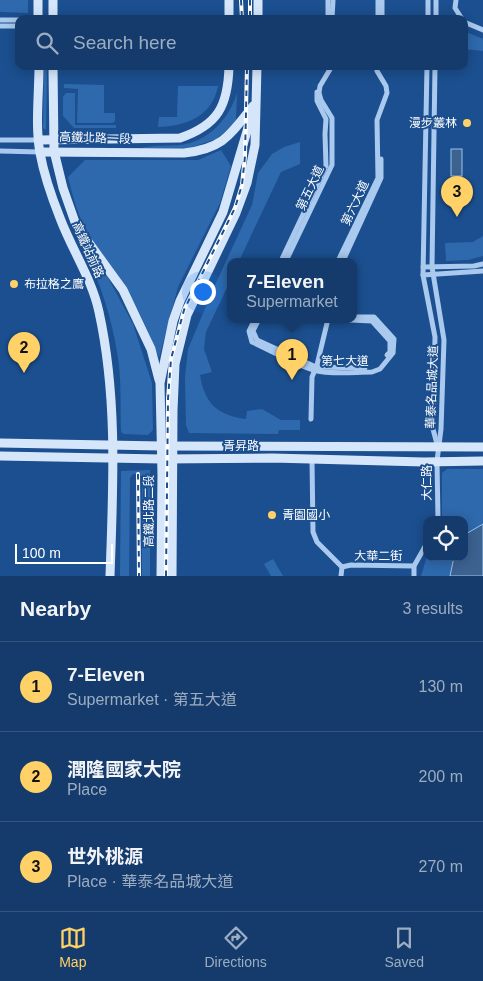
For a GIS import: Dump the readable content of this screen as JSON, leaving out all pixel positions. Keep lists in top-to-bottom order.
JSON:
{
  "streets": {
    "street": [
      "高鐵北路一段",
      "第五大道",
      "第六大道",
      "高鐵站前路",
      "第七大道",
      "華泰名品城大道",
      "青昇路",
      "大仁路",
      "高鐵北路二段",
      "大華二街"
    ]
  },
  "crossings": [
    ["高鐵北路一段", "高鐵站前路"],
    ["高鐵站前路", "青昇路"],
    ["華泰名品城大道", "青昇路"],
    ["華泰名品城大道", "大仁路"],
    ["青昇路", "大仁路"],
    ["青昇路", "高鐵北路二段"]
  ],
  "places": ["漫步叢林", "布拉格之鷹", "青園國小"],
  "scale_bar": "100 m",
  "page": {
    "search": "Search here",
    "pins": ["3", "2", "1"],
    "popup": ["7-Eleven", "Supermarket"],
    "scale": "100 m",
    "heading": ["Nearby", "3 results"],
    "list": [
      {
        "mark": "1",
        "name": "7-Eleven",
        "note": "Supermarket · 第五大道",
        "value": "130 m"
      },
      {
        "mark": "2",
        "name": "潤隆國家大院",
        "note": "Place",
        "value": "200 m"
      },
      {
        "mark": "3",
        "name": "世外桃源",
        "note": "Place · 華泰名品城大道",
        "value": "270 m"
      }
    ],
    "nav": ["Map", "Directions", "Saved"]
  }
}
